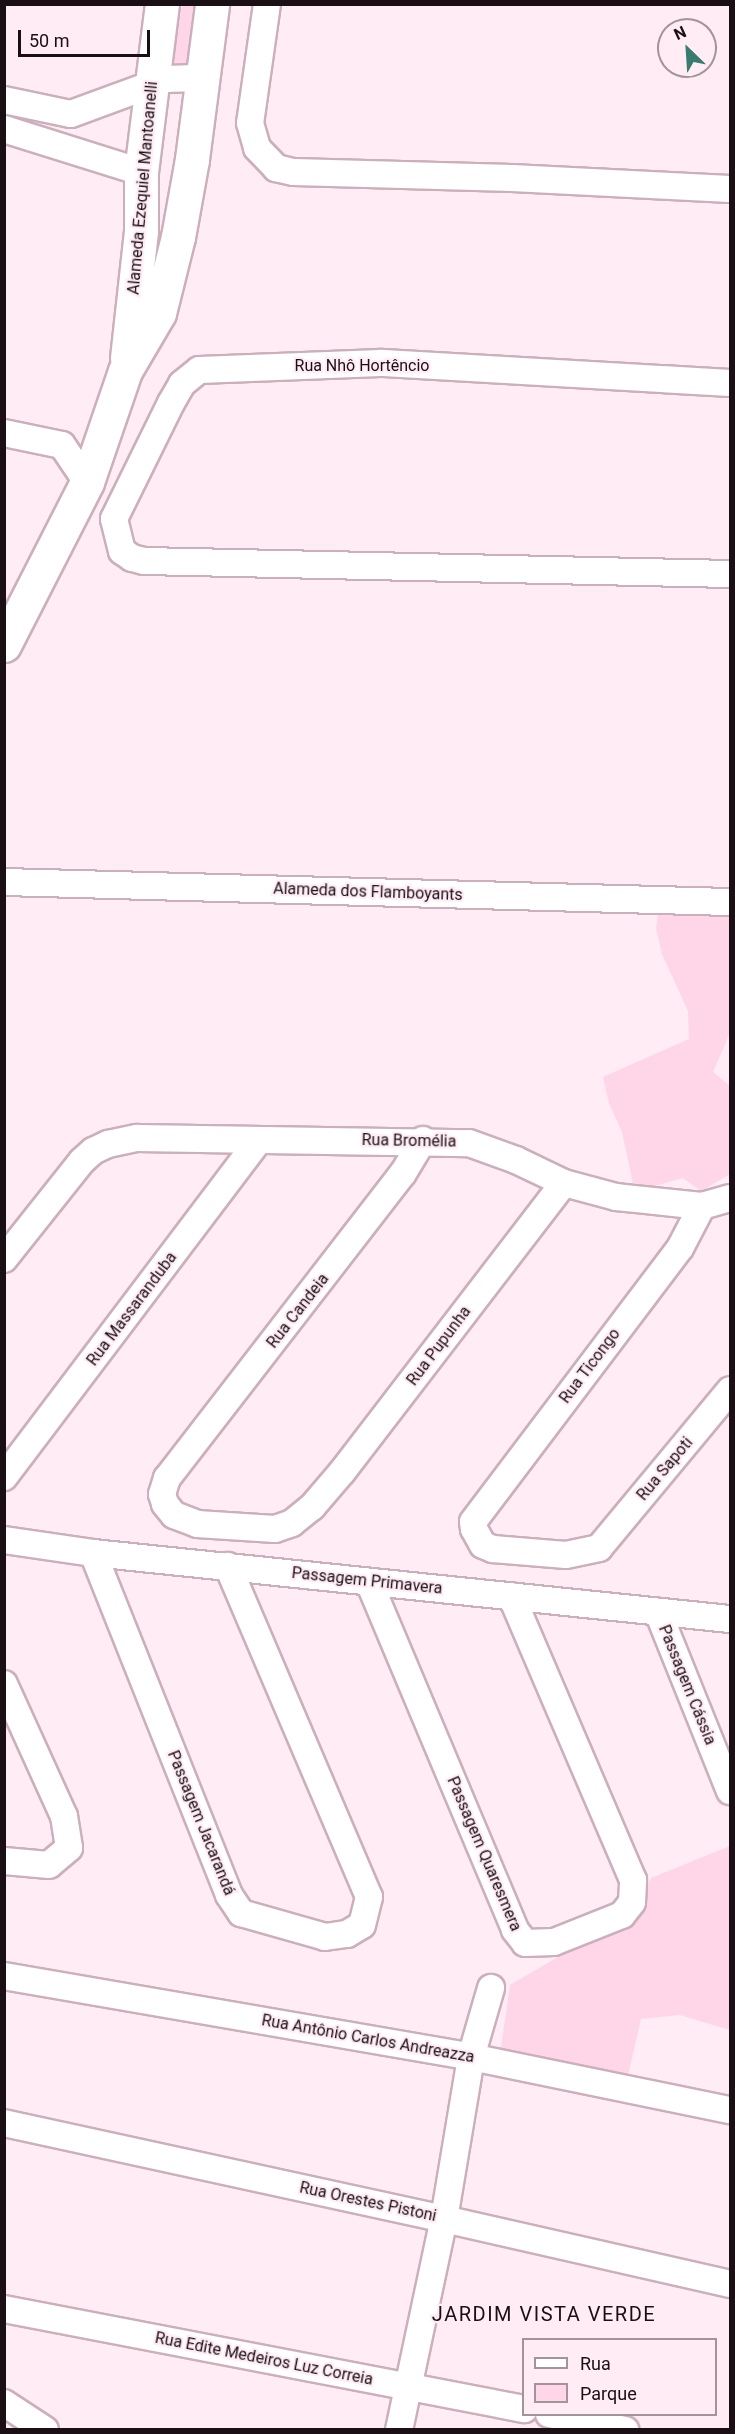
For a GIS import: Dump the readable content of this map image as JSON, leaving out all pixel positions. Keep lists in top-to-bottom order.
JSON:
{
  "streets": {
    "main road": ["Alameda Ezequiel Mantoanelli"],
    "street": [
      "Rua Nhô Hortêncio",
      "Alameda dos Flamboyants",
      "Rua Bromélia",
      "Rua Massaranduba",
      "Rua Candeia",
      "Rua Pupunha",
      "Rua Ticongo",
      "Rua Sapoti",
      "Passagem Primavera",
      "Passagem Cássia",
      "Passagem Jacarandá",
      "Passagem Quaresmera",
      "Rua Antônio Carlos Andreazza",
      "Rua Orestes Pistoni",
      "Rua Edite Medeiros Luz Correia"
    ]
  },
  "crossings": [
    ["Rua Bromélia", "Rua Massaranduba"],
    ["Rua Bromélia", "Rua Candeia"],
    ["Rua Bromélia", "Rua Pupunha"],
    ["Rua Bromélia", "Rua Ticongo"],
    ["Rua Candeia", "Rua Pupunha"],
    ["Rua Ticongo", "Rua Sapoti"],
    ["Passagem Primavera", "Passagem Cássia"],
    ["Passagem Primavera", "Passagem Jacarandá"],
    ["Passagem Primavera", "Passagem Quaresmera"]
  ],
  "districts": ["JARDIM VISTA VERDE"],
  "legend": ["Rua", "Parque"],
  "scale_bar": "50 m",
  "north": "top left"
}
